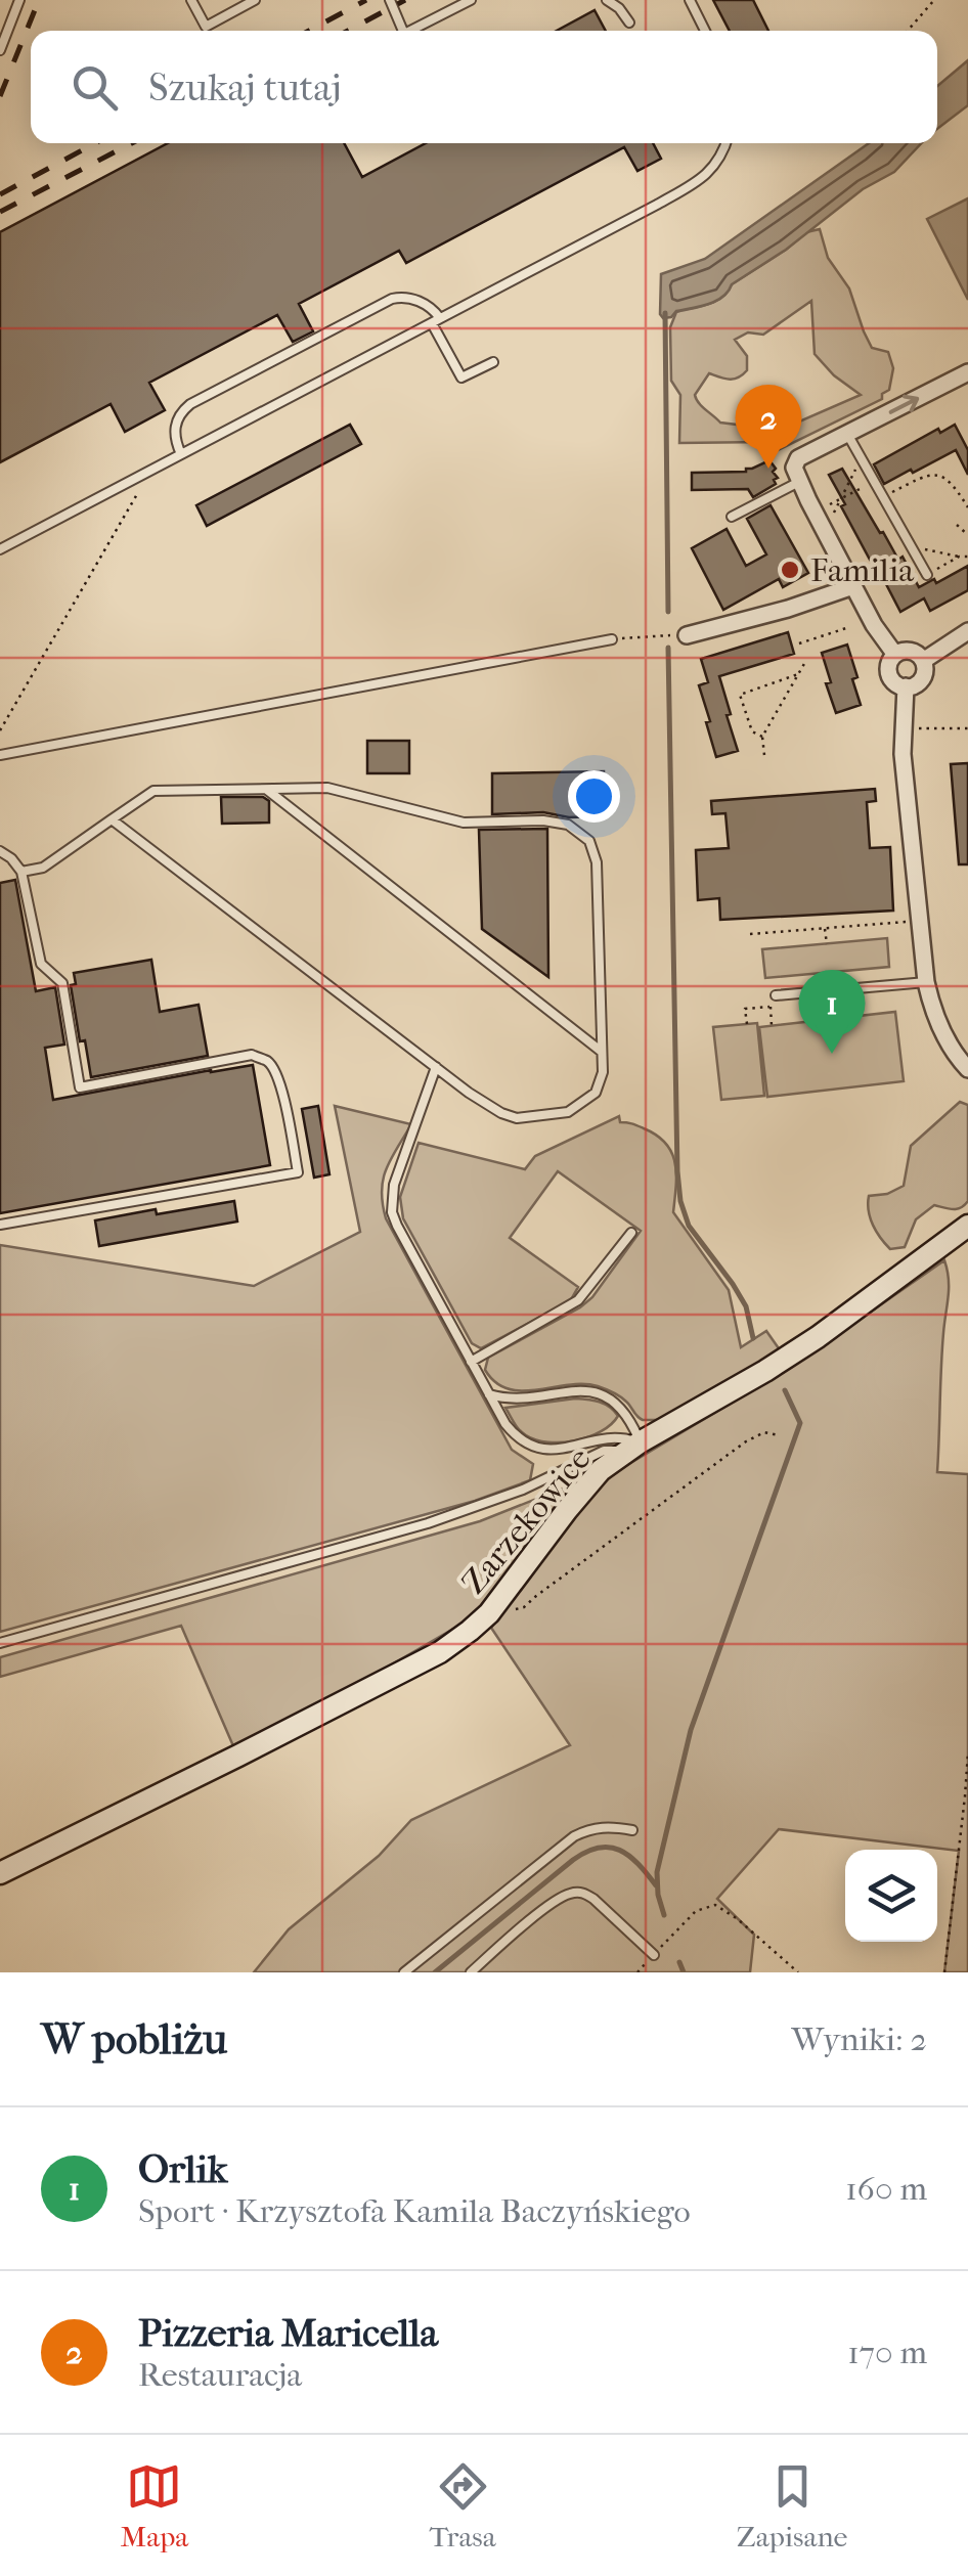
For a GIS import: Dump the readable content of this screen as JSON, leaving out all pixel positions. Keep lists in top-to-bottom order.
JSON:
{
  "streets": {
    "street": ["Zarzekowice"]
  },
  "places": ["Familia"],
  "page": {
    "search": "Szukaj tutaj",
    "pins": ["2", "1"],
    "heading": ["W pobliżu", "Wyniki: 2"],
    "list": [
      {
        "mark": "1",
        "name": "Orlik",
        "note": "Sport · Krzysztofa Kamila Baczyńskiego",
        "value": "160 m"
      },
      {
        "mark": "2",
        "name": "Pizzeria Maricella",
        "note": "Restauracja",
        "value": "170 m"
      }
    ],
    "nav": ["Mapa", "Trasa", "Zapisane"]
  }
}
